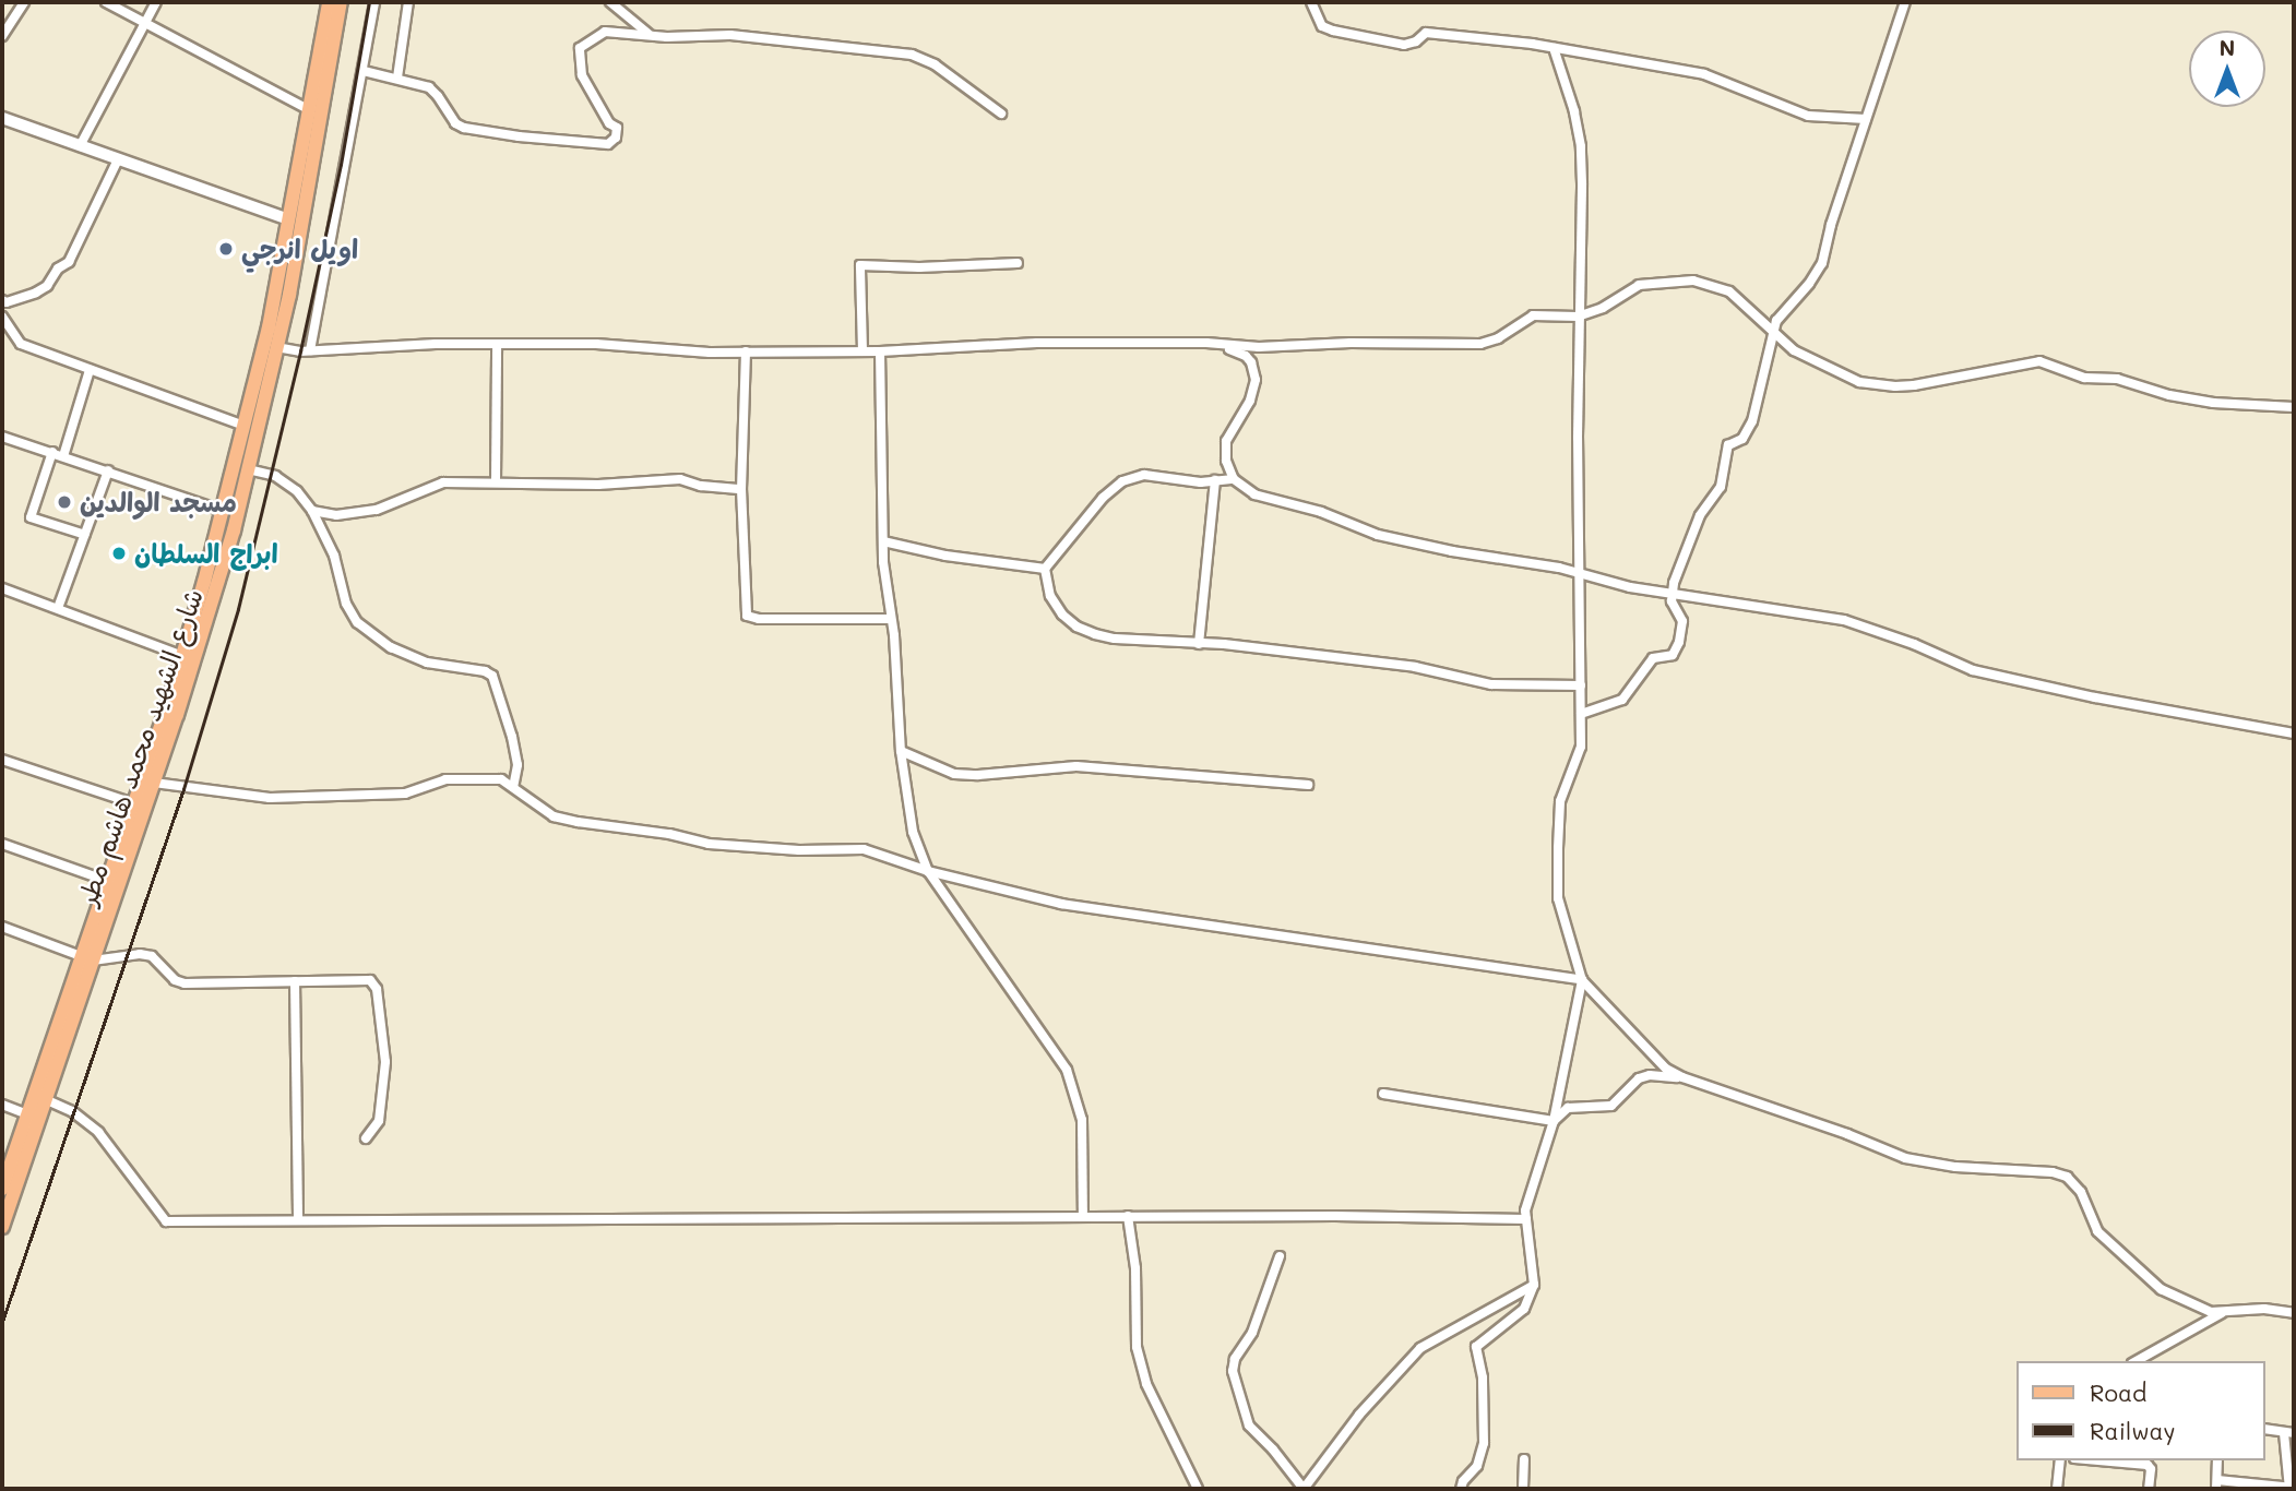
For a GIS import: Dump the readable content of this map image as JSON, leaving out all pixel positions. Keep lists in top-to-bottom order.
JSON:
{
  "streets": {
    "main road": ["شارع الشهيد محمد هاشم مطر"]
  },
  "places": ["اويل انرجي", "مسجد الوالدين", "ابراج السلطان"],
  "legend": ["Road", "Railway"],
  "north": "top"
}
